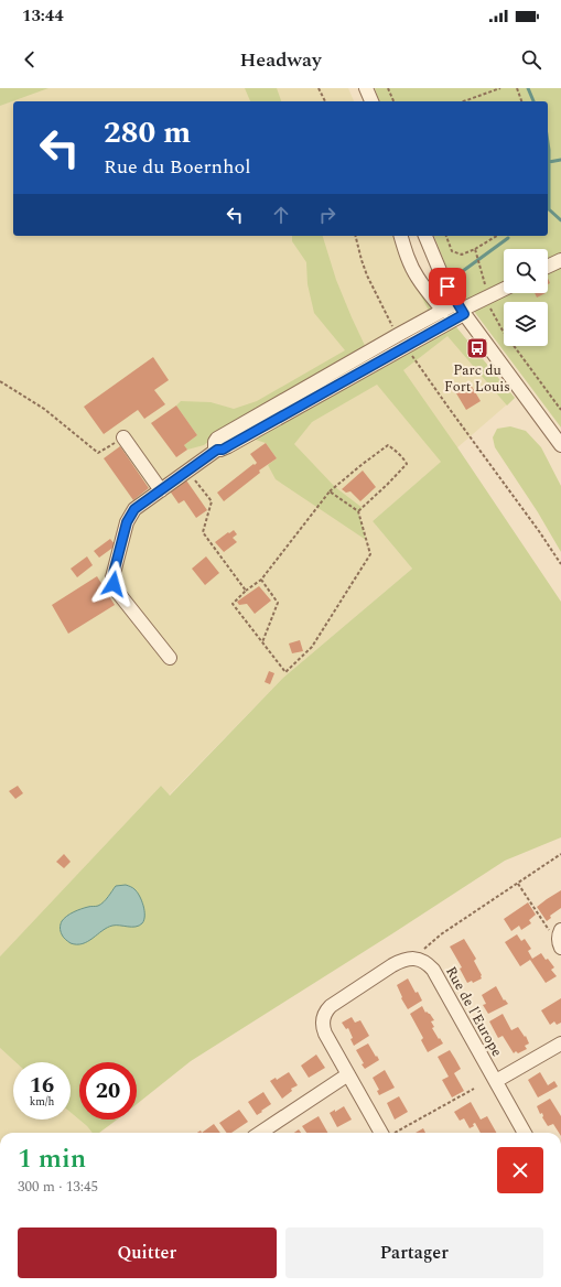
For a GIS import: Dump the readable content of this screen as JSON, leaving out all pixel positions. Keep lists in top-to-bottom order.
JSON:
{
  "streets": {
    "street": ["Rue de l'Europe"]
  },
  "places": {
    "bus stop": ["Parc du Fort Louis"]
  },
  "page": {
    "status": "13:44",
    "header": "Headway",
    "turn": ["280 m", "Rue du Boernhol"],
    "speed": "16 km/h",
    "limit": "20",
    "heading": ["1 min", "300 m · 13:45"],
    "buttons": ["Quitter", "Partager"]
  }
}
